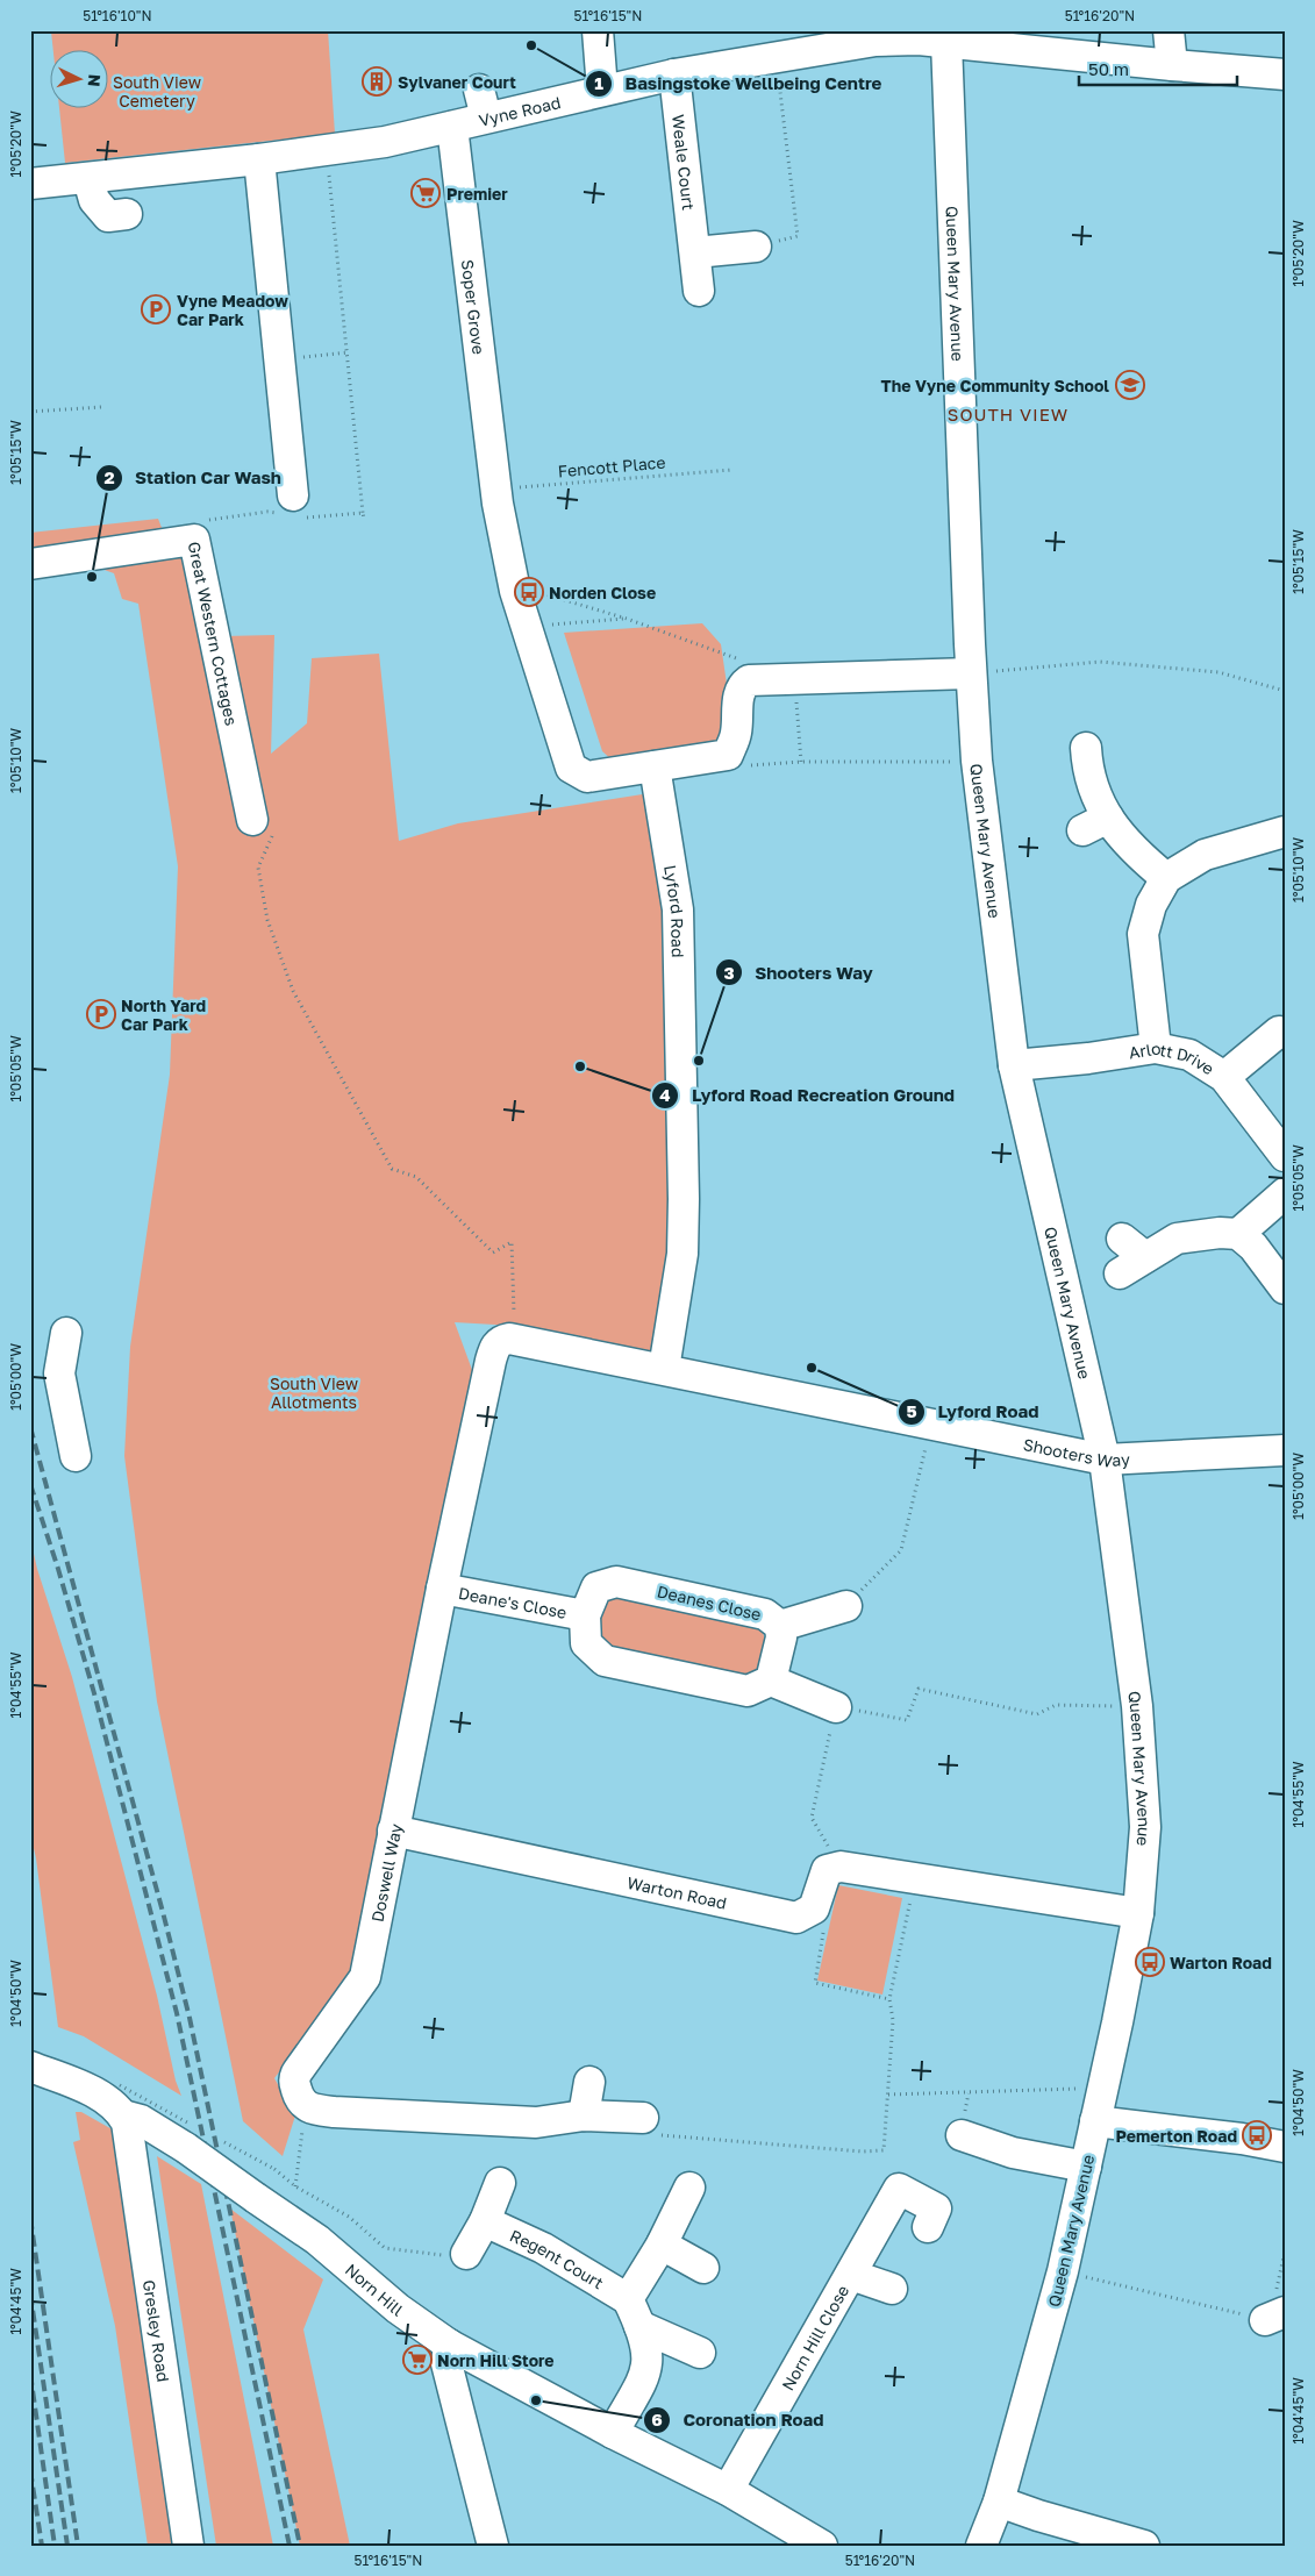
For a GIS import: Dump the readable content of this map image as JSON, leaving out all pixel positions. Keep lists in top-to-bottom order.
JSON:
{
  "streets": {
    "street": [
      "Vyne Road",
      "Weale Court",
      "Queen Mary Avenue",
      "Soper Grove",
      "Great Western Cottages",
      "Lyford Road",
      "Arlott Drive",
      "Shooters Way",
      "Deane's Close",
      "Deanes Close",
      "Doswell Way",
      "Warton Road",
      "Regent Court",
      "Norn Hill",
      "Gresley Road",
      "Norn Hill Close"
    ],
    "path": ["Fencott Place"]
  },
  "crossings": [
    ["Vyne Road", "Weale Court"],
    ["Vyne Road", "Queen Mary Avenue"],
    ["Vyne Road", "Soper Grove"],
    ["Queen Mary Avenue", "Arlott Drive"],
    ["Queen Mary Avenue", "Shooters Way"],
    ["Soper Grove", "Fencott Place"],
    ["Lyford Road", "Shooters Way"],
    ["Shooters Way", "Doswell Way"],
    ["Deane's Close", "Deanes Close"],
    ["Deane's Close", "Doswell Way"],
    ["Doswell Way", "Warton Road"],
    ["Norn Hill", "Gresley Road"],
    ["Norn Hill", "Norn Hill Close"]
  ],
  "districts": ["SOUTH VIEW"],
  "parks": ["South View Cemetery", "South View Allotments"],
  "places": {
    "other": [
      "Basingstoke Wellbeing Centre",
      "Station Car Wash",
      "Shooters Way",
      "Lyford Road Recreation Ground",
      "Lyford Road",
      "Coronation Road"
    ],
    "building": ["Sylvaner Court"],
    "supermarket": ["Premier", "Norn Hill Store"],
    "parking": ["Vyne Meadow Car Park", "North Yard Car Park"],
    "school or university": ["The Vyne Community School"],
    "bus stop": ["Norden Close", "Warton Road", "Pemerton Road"]
  },
  "scale_bar": "50 m",
  "north": "right",
  "coordinates": [
    "51°16'10\"N",
    "51°16'15\"N",
    "51°16'20\"N",
    "1°05'20\"W",
    "1°05'15\"W",
    "1°05'10\"W",
    "1°05'05\"W",
    "1°05'00\"W",
    "1°04'55\"W",
    "1°04'50\"W",
    "1°04'45\"W"
  ]
}
